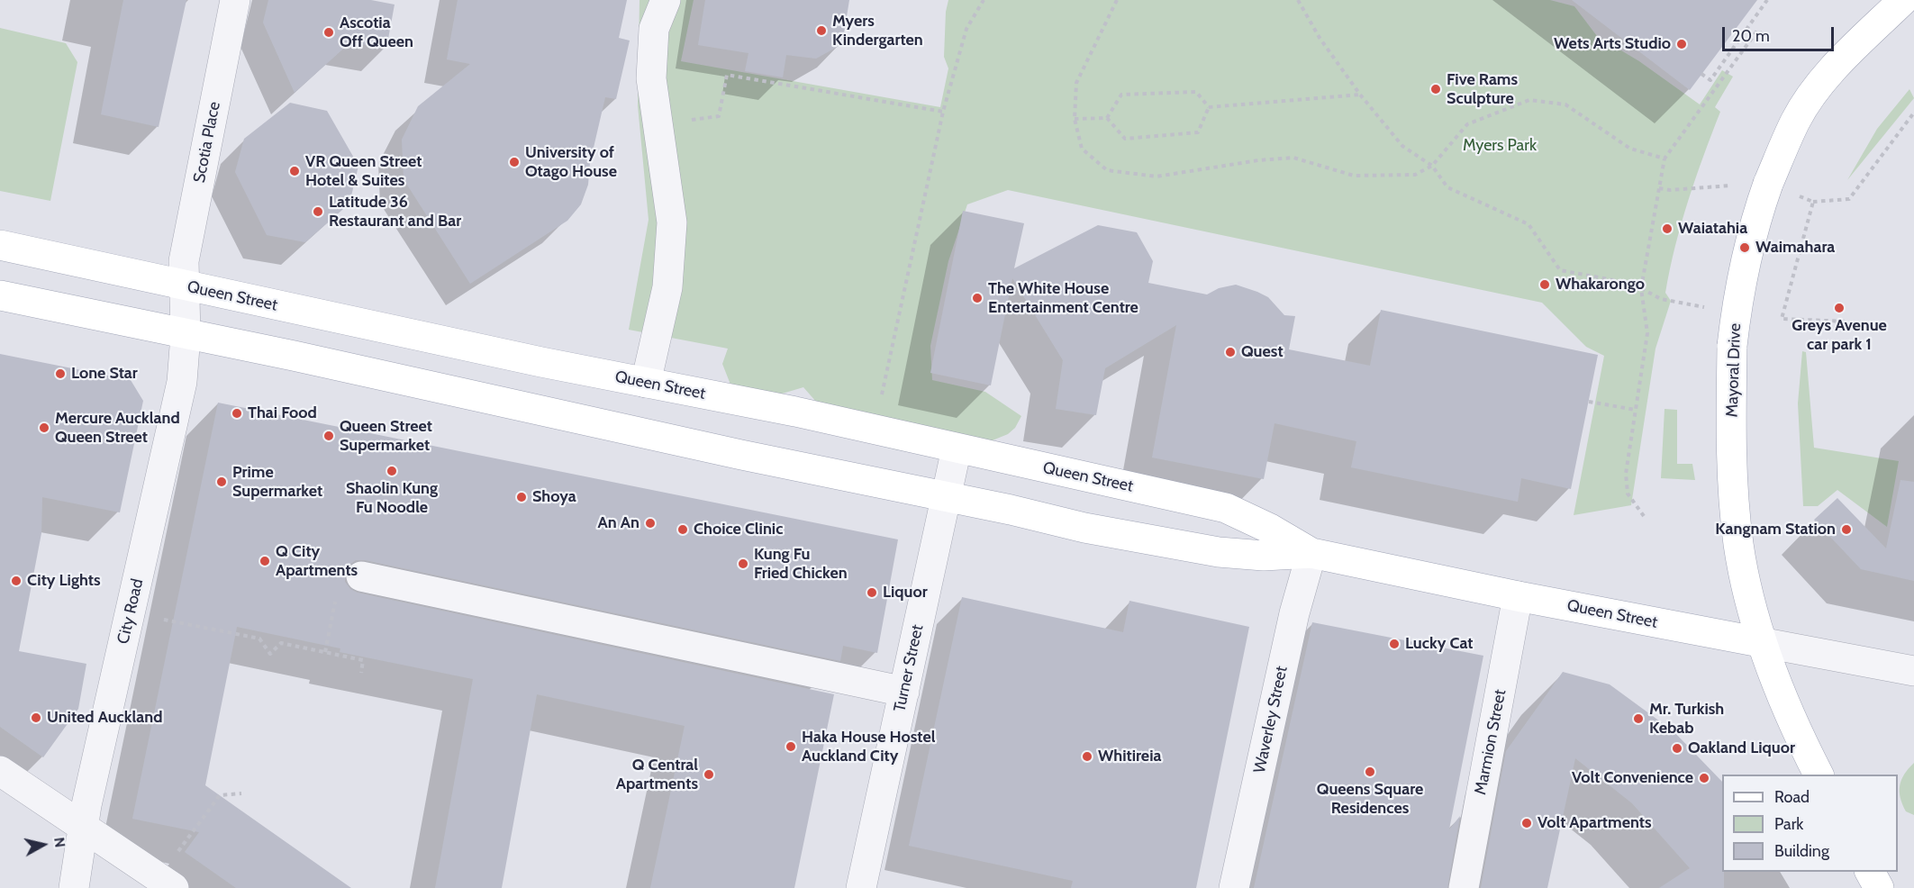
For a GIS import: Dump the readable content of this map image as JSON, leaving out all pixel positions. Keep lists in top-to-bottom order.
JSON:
{
  "streets": {
    "main road": ["Queen Street", "Mayoral Drive"],
    "street": [
      "Scotia Place",
      "City Road",
      "Turner Street",
      "Waverley Street",
      "Marmion Street"
    ]
  },
  "crossings": [
    ["Scotia Place", "Queen Street"],
    ["Scotia Place", "City Road"],
    ["Queen Street", "Mayoral Drive"],
    ["Queen Street", "City Road"],
    ["Queen Street", "Turner Street"],
    ["Queen Street", "Waverley Street"],
    ["Queen Street", "Marmion Street"]
  ],
  "parks": ["Myers Park"],
  "places": [
    "Myers Kindergarten",
    "Ascotia Off Queen",
    "Wets Arts Studio",
    "Five Rams Sculpture",
    "University of Otago House",
    "VR Queen Street Hotel & Suites",
    "Latitude 36 Restaurant and Bar",
    "Waiatahia",
    "Waimahara",
    "Whakarongo",
    "The White House Entertainment Centre",
    "Greys Avenue car park 1",
    "Quest",
    "Lone Star",
    "Thai Food",
    "Mercure Auckland Queen Street",
    "Queen Street Supermarket",
    "Shaolin Kung Fu Noodle",
    "Prime Supermarket",
    "Shoya",
    "An An",
    "Choice Clinic",
    "Kangnam Station",
    "Q City Apartments",
    "Kung Fu Fried Chicken",
    "City Lights",
    "Liquor",
    "Lucky Cat",
    "United Auckland",
    "Mr. Turkish Kebab",
    "Haka House Hostel Auckland City",
    "Oakland Liquor",
    "Whitireia",
    "Queens Square Residences",
    "Q Central Apartments",
    "Volt Convenience",
    "Volt Apartments"
  ],
  "legend": ["Road", "Park", "Building"],
  "scale_bar": "20 m",
  "north": "right"
}
